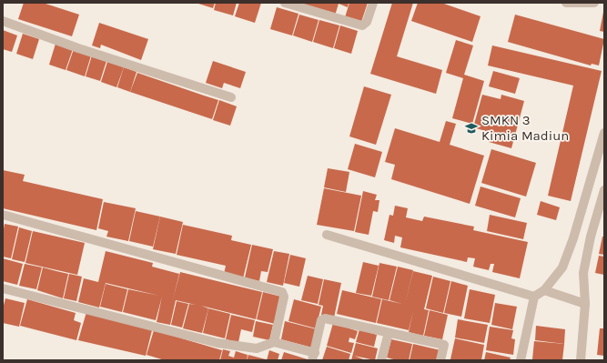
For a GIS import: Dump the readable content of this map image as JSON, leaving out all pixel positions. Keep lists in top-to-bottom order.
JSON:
{
  "places": {
    "school or university": ["SMKN 3 Kimia Madiun"]
  }
}
